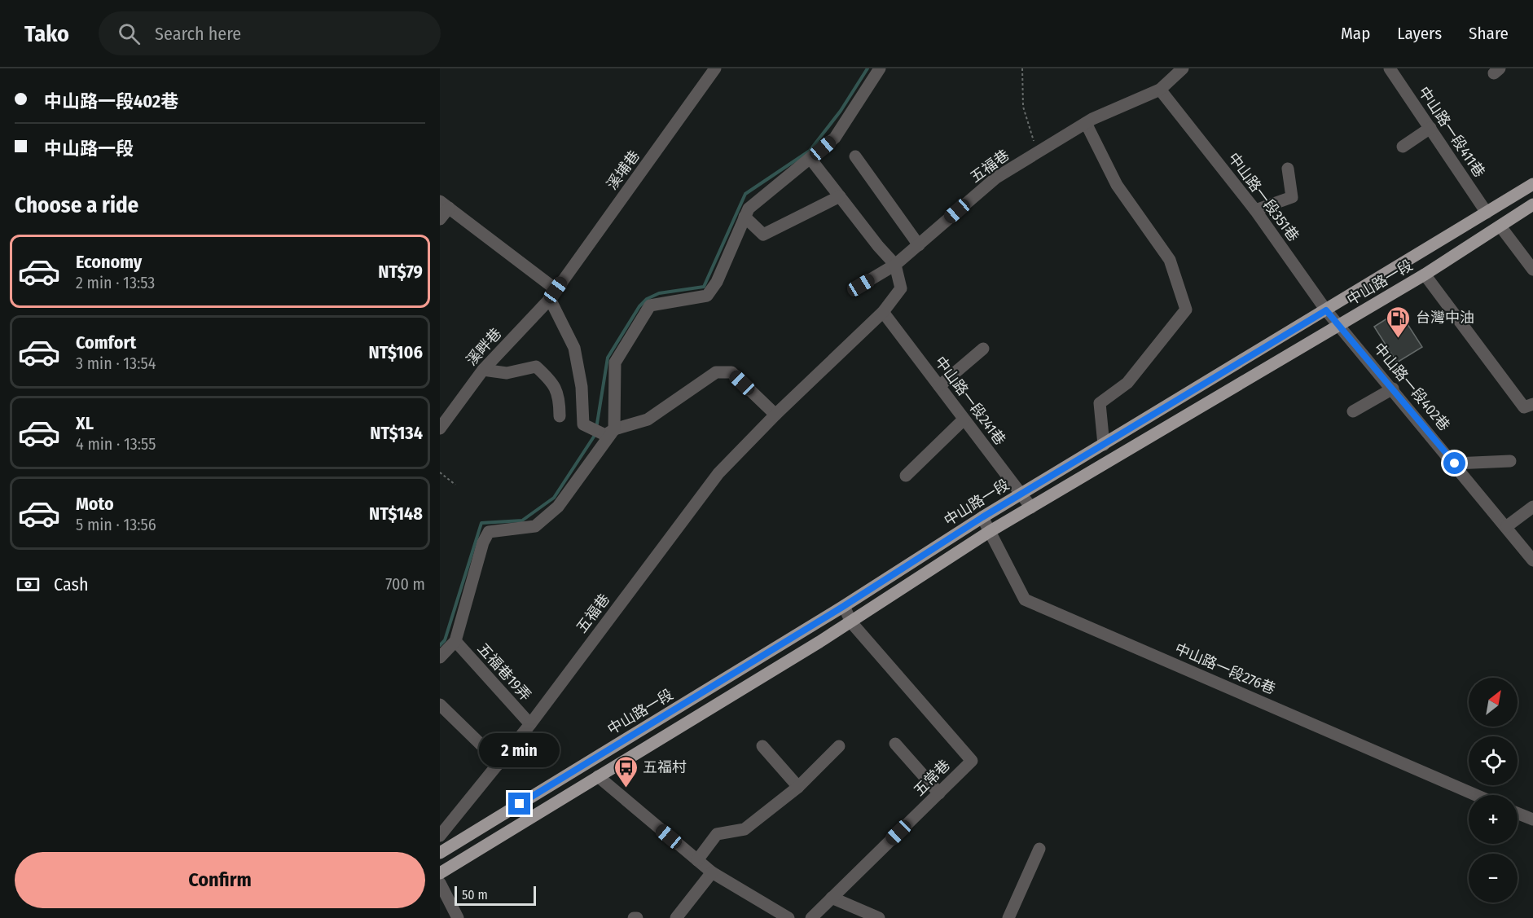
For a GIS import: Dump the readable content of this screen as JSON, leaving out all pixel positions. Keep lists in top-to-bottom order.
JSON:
{
  "streets": {
    "main road": ["中山路一段"],
    "street": [
      "中山路一段411巷",
      "五福巷",
      "溪埔巷",
      "中山路一段351巷",
      "溪畔巷",
      "中山路一段402巷",
      "中山路一段241巷",
      "中山路一段276巷",
      "五福巷19弄",
      "五常巷"
    ]
  },
  "crossings": [
    ["中山路一段411巷", "中山路一段"],
    ["五福巷", "中山路一段351巷"],
    ["五福巷", "中山路一段241巷"],
    ["五福巷", "五福巷19弄"],
    ["溪埔巷", "溪畔巷"],
    ["中山路一段351巷", "中山路一段"],
    ["中山路一段351巷", "中山路一段402巷"],
    ["中山路一段", "中山路一段402巷"],
    ["中山路一段", "中山路一段241巷"],
    ["中山路一段", "中山路一段276巷"],
    ["中山路一段", "五常巷"]
  ],
  "places": {
    "fuel station": ["台灣中油"],
    "bus stop": ["五福村"]
  },
  "scale_bar": "50 m",
  "north": "top right",
  "page": {
    "header": "Tako",
    "search": "Search here",
    "nav": ["Map", "Layers", "Share"],
    "banner": ["中山路一段402巷", "中山路一段"],
    "heading": "Choose a ride",
    "list": [
      {
        "name": "Economy",
        "note": "2 min · 13:53",
        "value": "NT$79"
      },
      {
        "name": "Comfort",
        "note": "3 min · 13:54",
        "value": "NT$106"
      },
      {
        "name": "XL",
        "note": "4 min · 13:55",
        "value": "NT$134"
      },
      {
        "name": "Moto",
        "note": "5 min · 13:56",
        "value": "NT$148"
      }
    ],
    "pay": ["Cash", "700 m"],
    "map_buttons": ["+", "−"],
    "bubble": "2 min",
    "buttons": "Confirm",
    "scale": "50 m"
  }
}
